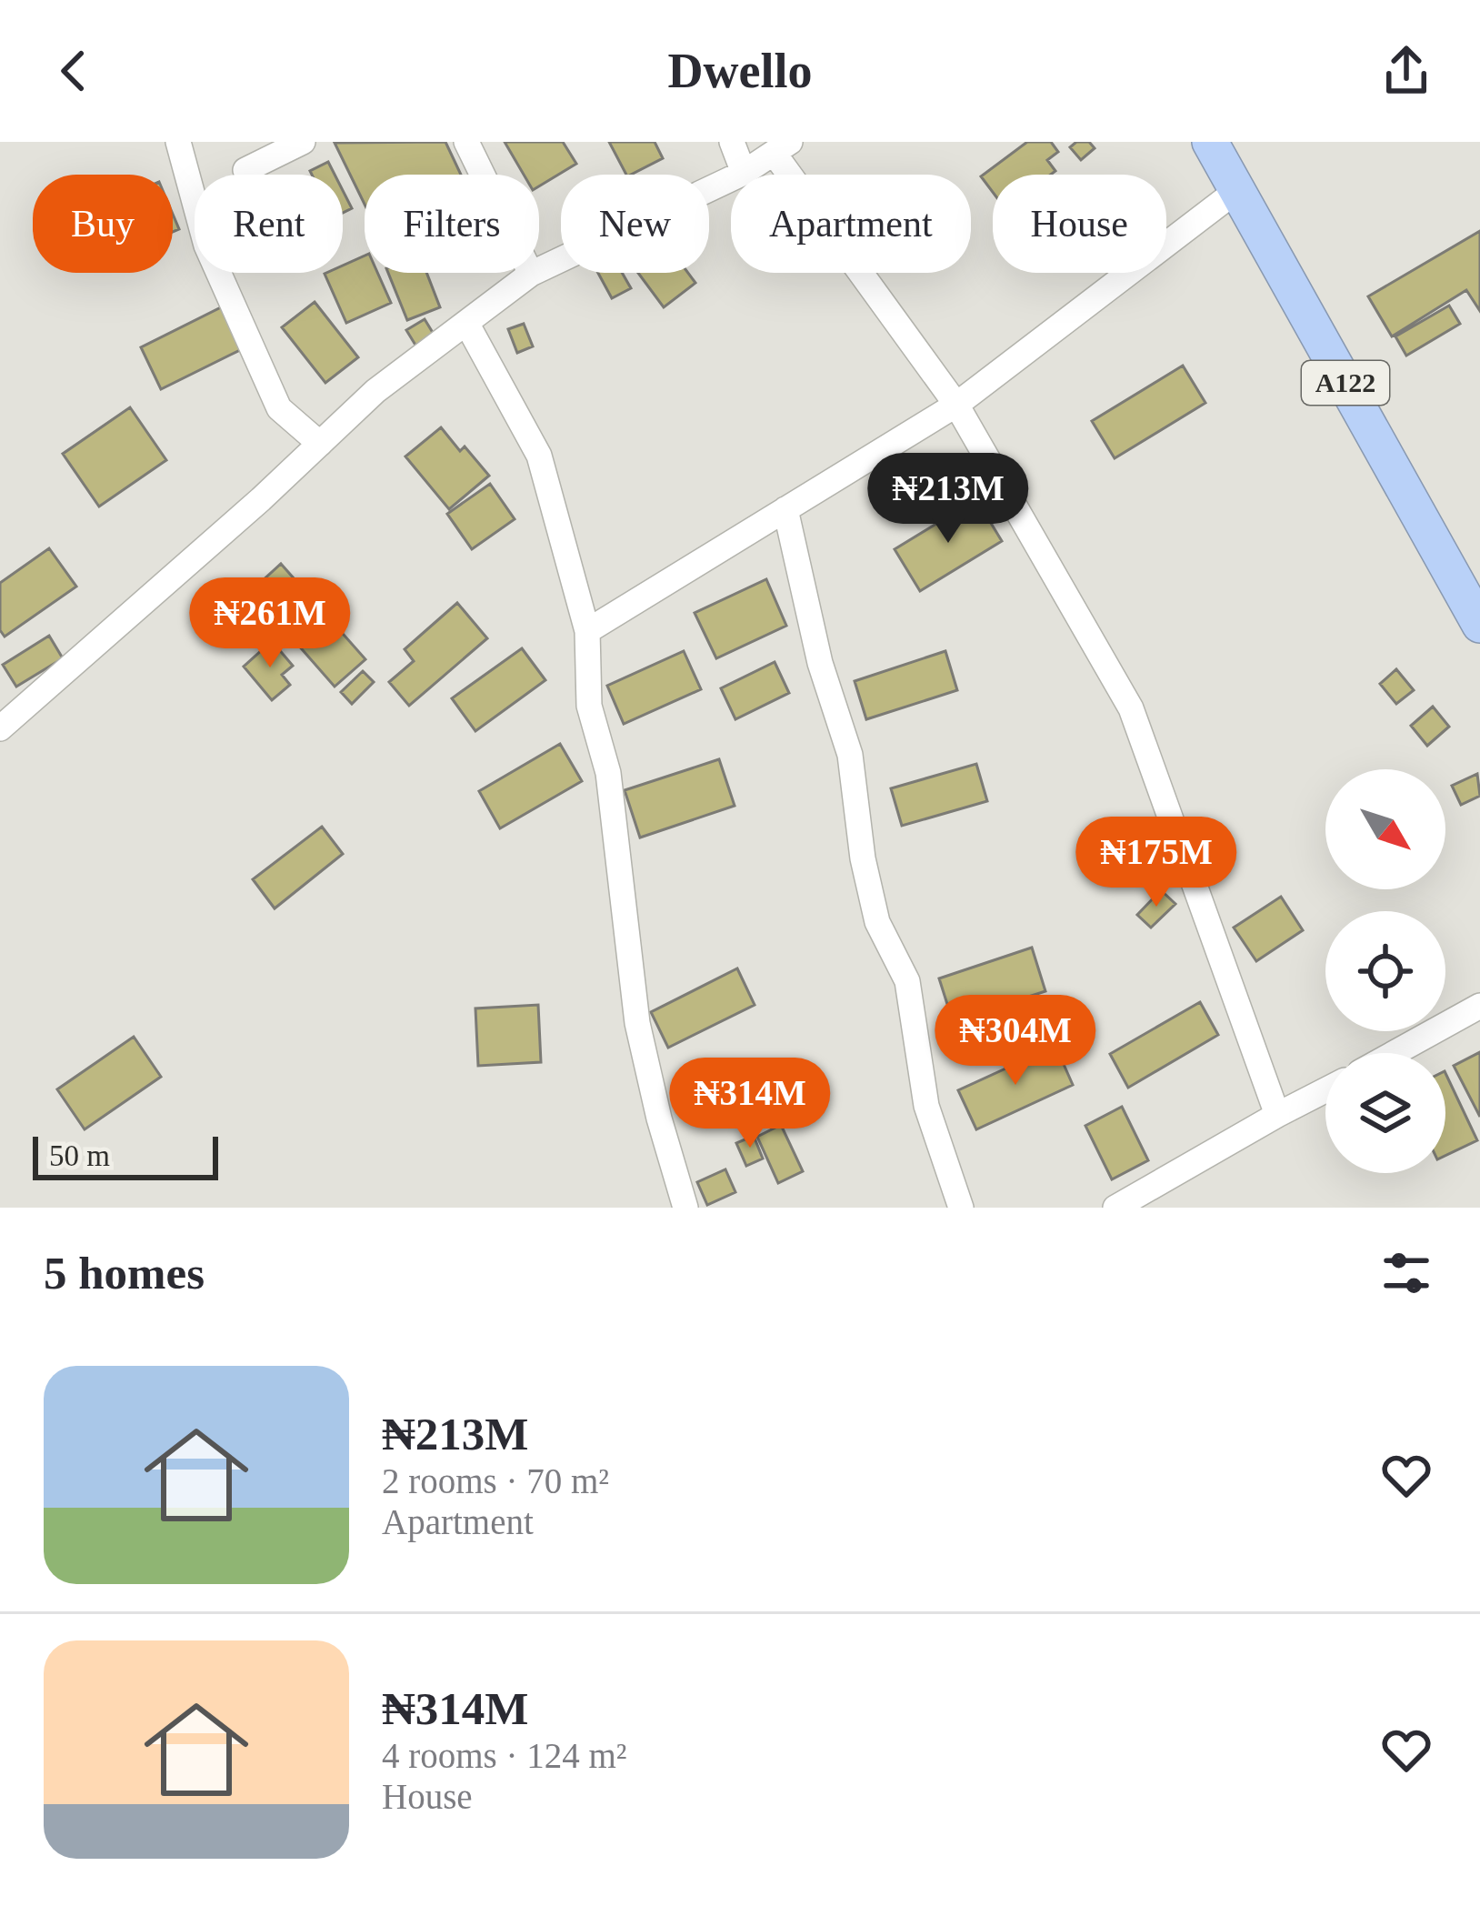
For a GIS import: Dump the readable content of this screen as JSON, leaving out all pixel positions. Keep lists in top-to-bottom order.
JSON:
{
  "streets": {
    "highway": ["A122"]
  },
  "scale_bar": "50 m",
  "north": "bottom right",
  "page": {
    "header": "Dwello",
    "chip": [
      "Buy",
      "Rent",
      "Filters",
      "New",
      "Apartment",
      "House"
    ],
    "price": [
      "₦213M",
      "₦261M",
      "₦175M",
      "₦304M",
      "₦314M"
    ],
    "scale": "50 m",
    "heading": "5 homes",
    "list": [
      {
        "name": "₦213M",
        "note": "2 rooms · 70 m² · Apartment"
      },
      {
        "name": "₦314M",
        "note": "4 rooms · 124 m² · House"
      }
    ]
  }
}
